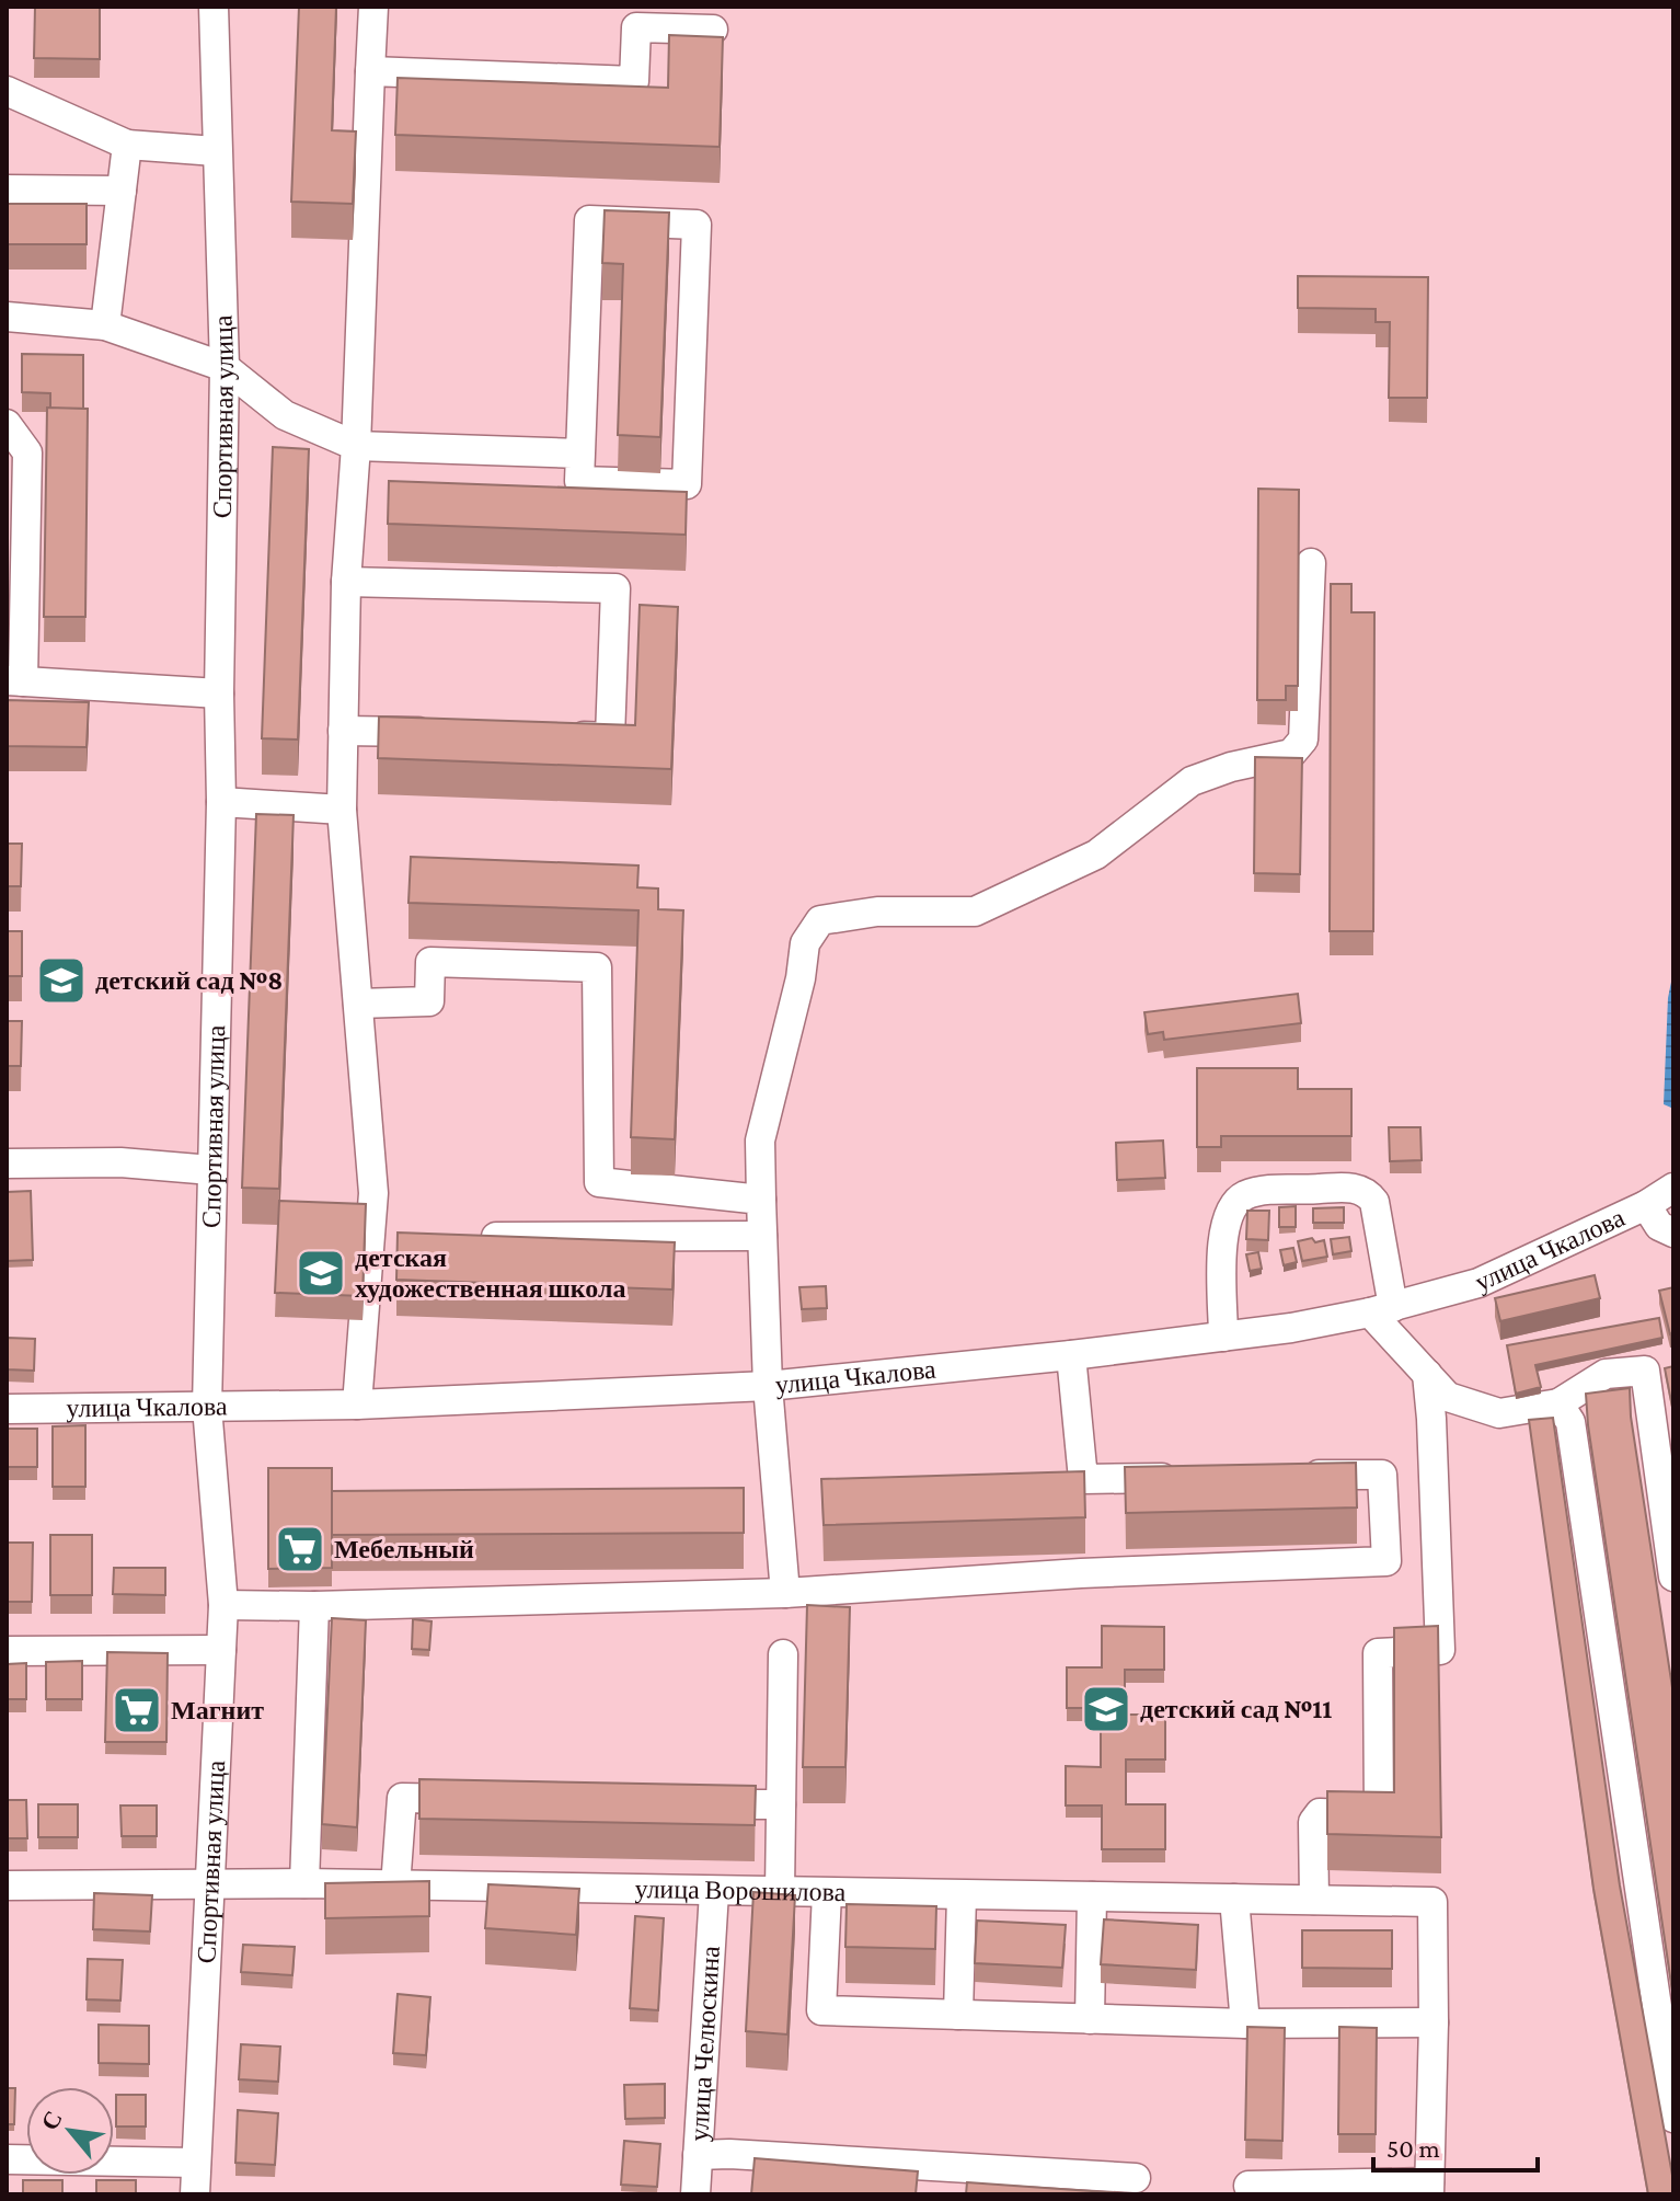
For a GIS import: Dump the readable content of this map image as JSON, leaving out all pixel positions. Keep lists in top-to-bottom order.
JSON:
{
  "streets": {
    "street": [
      "Спортивная улица",
      "улица Чкалова",
      "улица Ворошилова",
      "улица Челюскина"
    ]
  },
  "crossings": [
    ["Спортивная улица", "улица Чкалова"],
    ["Спортивная улица", "улица Ворошилова"],
    ["улица Ворошилова", "улица Челюскина"]
  ],
  "places": {
    "school or university": ["детский сад №8", "детская художественная школа", "детский сад №11"],
    "supermarket": ["Мебельный", "Магнит"]
  },
  "scale_bar": "50 m",
  "north": "top left"
}
